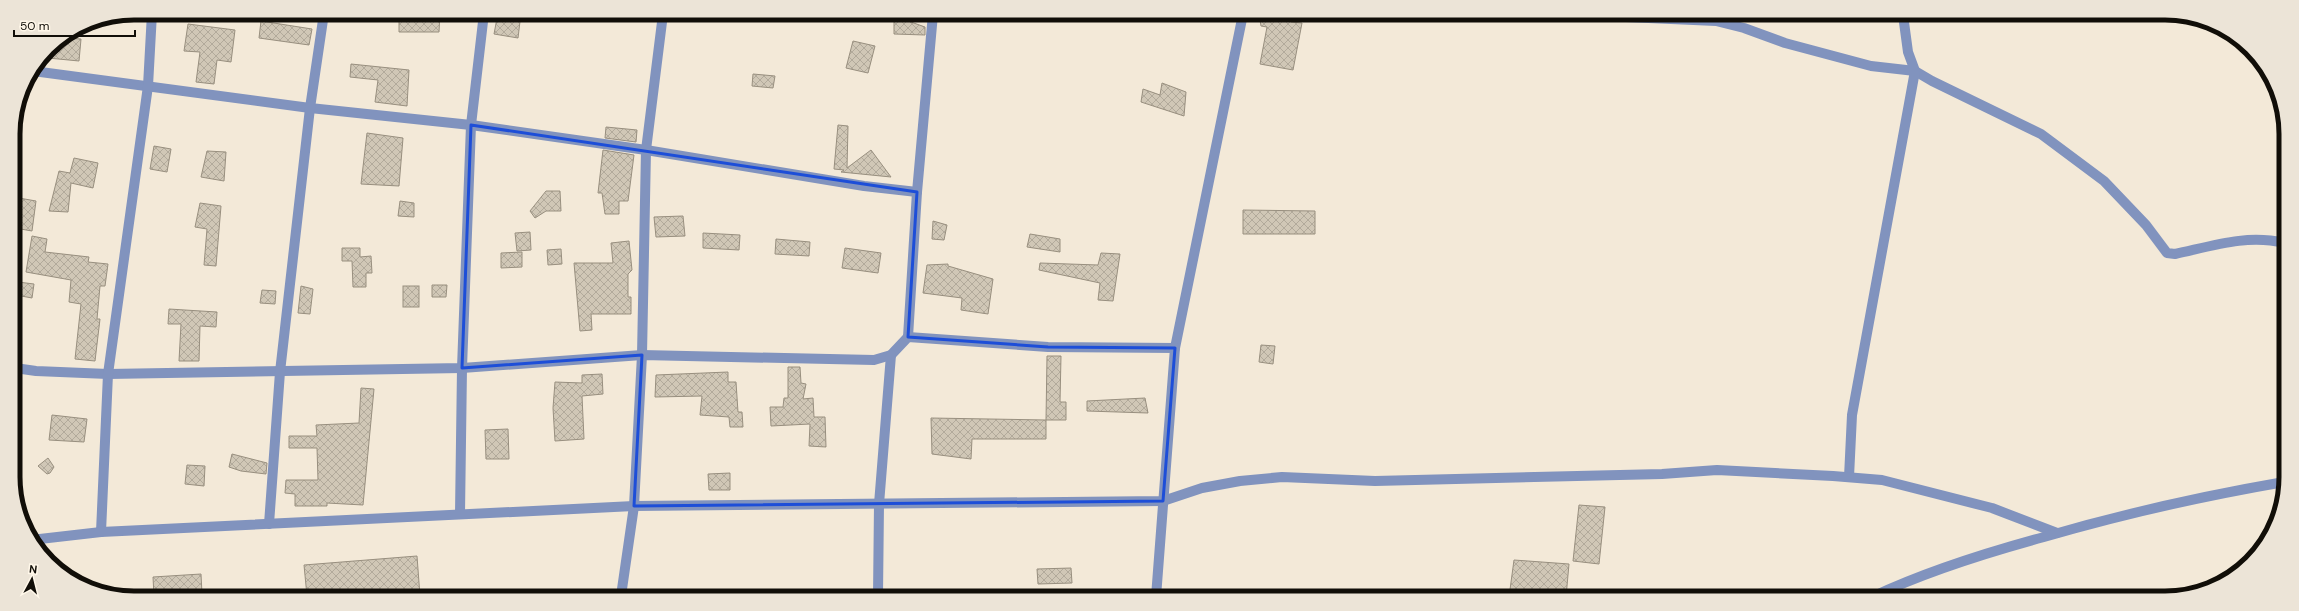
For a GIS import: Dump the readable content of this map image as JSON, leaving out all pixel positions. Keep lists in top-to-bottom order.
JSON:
{
  "scale_bar": "50 m",
  "north": "top"
}
